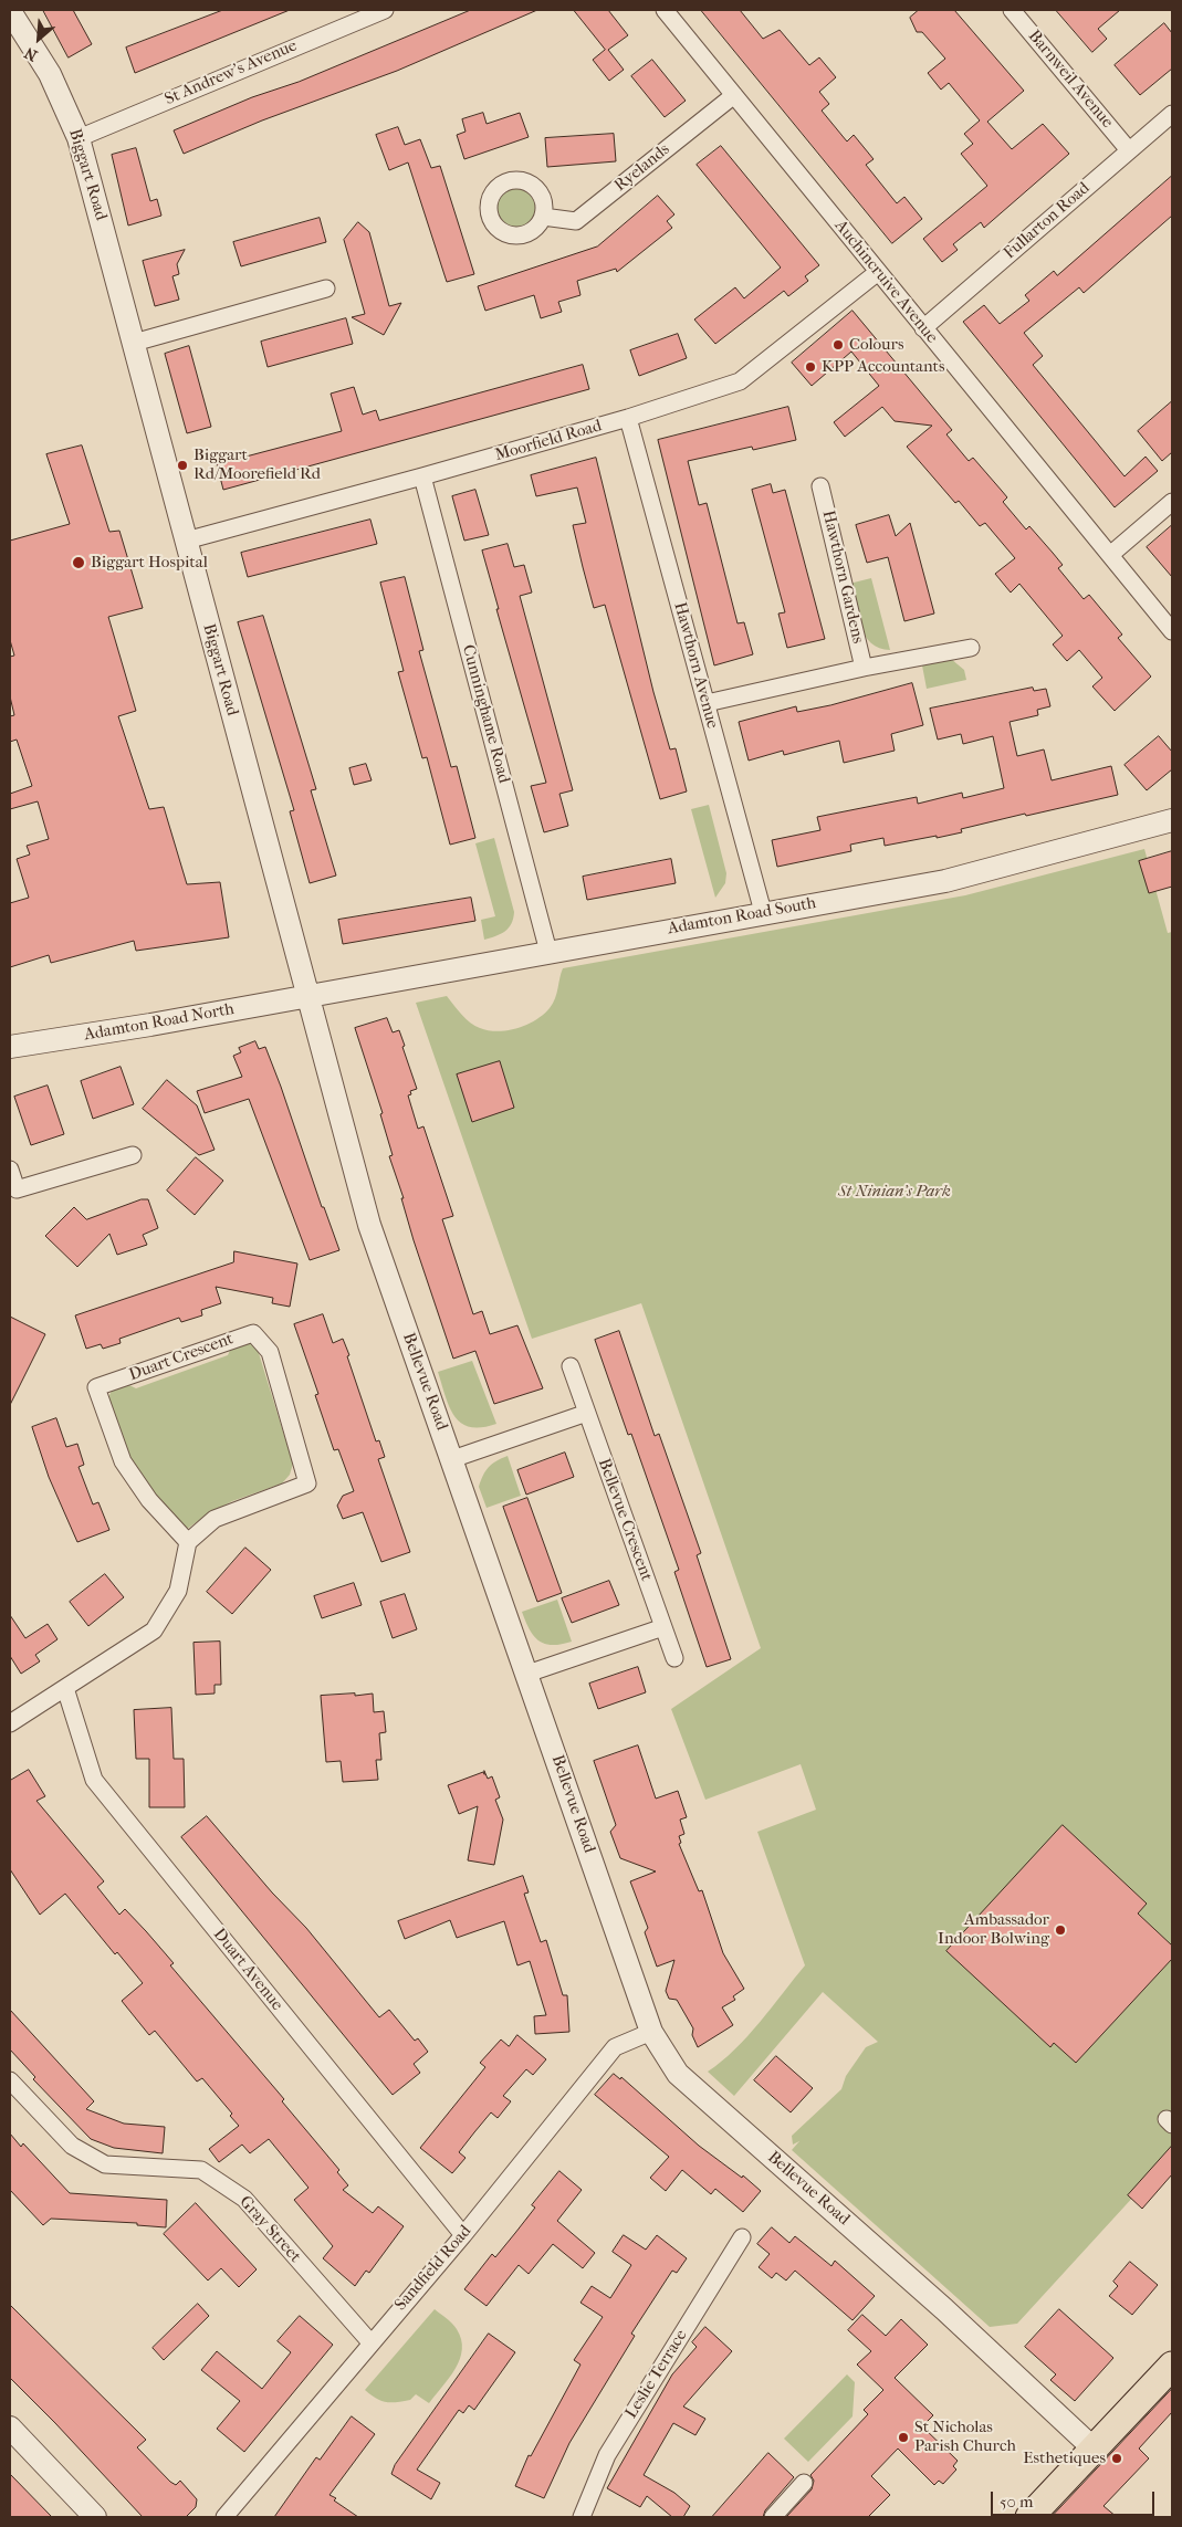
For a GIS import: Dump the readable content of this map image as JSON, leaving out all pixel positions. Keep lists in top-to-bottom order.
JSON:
{
  "streets": {
    "street": [
      "St Andrew's Avenue",
      "Barnweil Avenue",
      "Ryelands",
      "Biggart Road",
      "Fullarton Road",
      "Auchincruive Avenue",
      "Moorfield Road",
      "Hawthorn Gardens",
      "Hawthorn Avenue",
      "Cunninghame Road",
      "Adamton Road South",
      "Adamton Road North",
      "Duart Crescent",
      "Bellevue Road",
      "Bellevue Crescent",
      "Duart Avenue",
      "Gray Street",
      "Sandfield Road",
      "Leslie Terrace"
    ]
  },
  "crossings": [
    ["St Andrew's Avenue", "Biggart Road"],
    ["Barnweil Avenue", "Fullarton Road"],
    ["Ryelands", "Auchincruive Avenue"],
    ["Biggart Road", "Moorfield Road"],
    ["Biggart Road", "Adamton Road South"],
    ["Biggart Road", "Adamton Road North"],
    ["Biggart Road", "Bellevue Road"],
    ["Fullarton Road", "Auchincruive Avenue"],
    ["Auchincruive Avenue", "Moorfield Road"],
    ["Moorfield Road", "Hawthorn Avenue"],
    ["Moorfield Road", "Cunninghame Road"],
    ["Hawthorn Avenue", "Adamton Road South"],
    ["Cunninghame Road", "Adamton Road South"],
    ["Adamton Road South", "Adamton Road North"],
    ["Adamton Road South", "Bellevue Road"],
    ["Adamton Road North", "Bellevue Road"],
    ["Bellevue Road", "Sandfield Road"],
    ["Duart Avenue", "Sandfield Road"],
    ["Gray Street", "Sandfield Road"]
  ],
  "parks": ["St Ninian's Park"],
  "places": [
    "Colours",
    "KPP Accountants",
    "Biggart Rd/Moorefield Rd",
    "Biggart Hospital",
    "Ambassador Indoor Bolwing",
    "St Nicholas Parish Church",
    "Esthetiques"
  ],
  "scale_bar": "50 m",
  "north": "bottom left"
}
